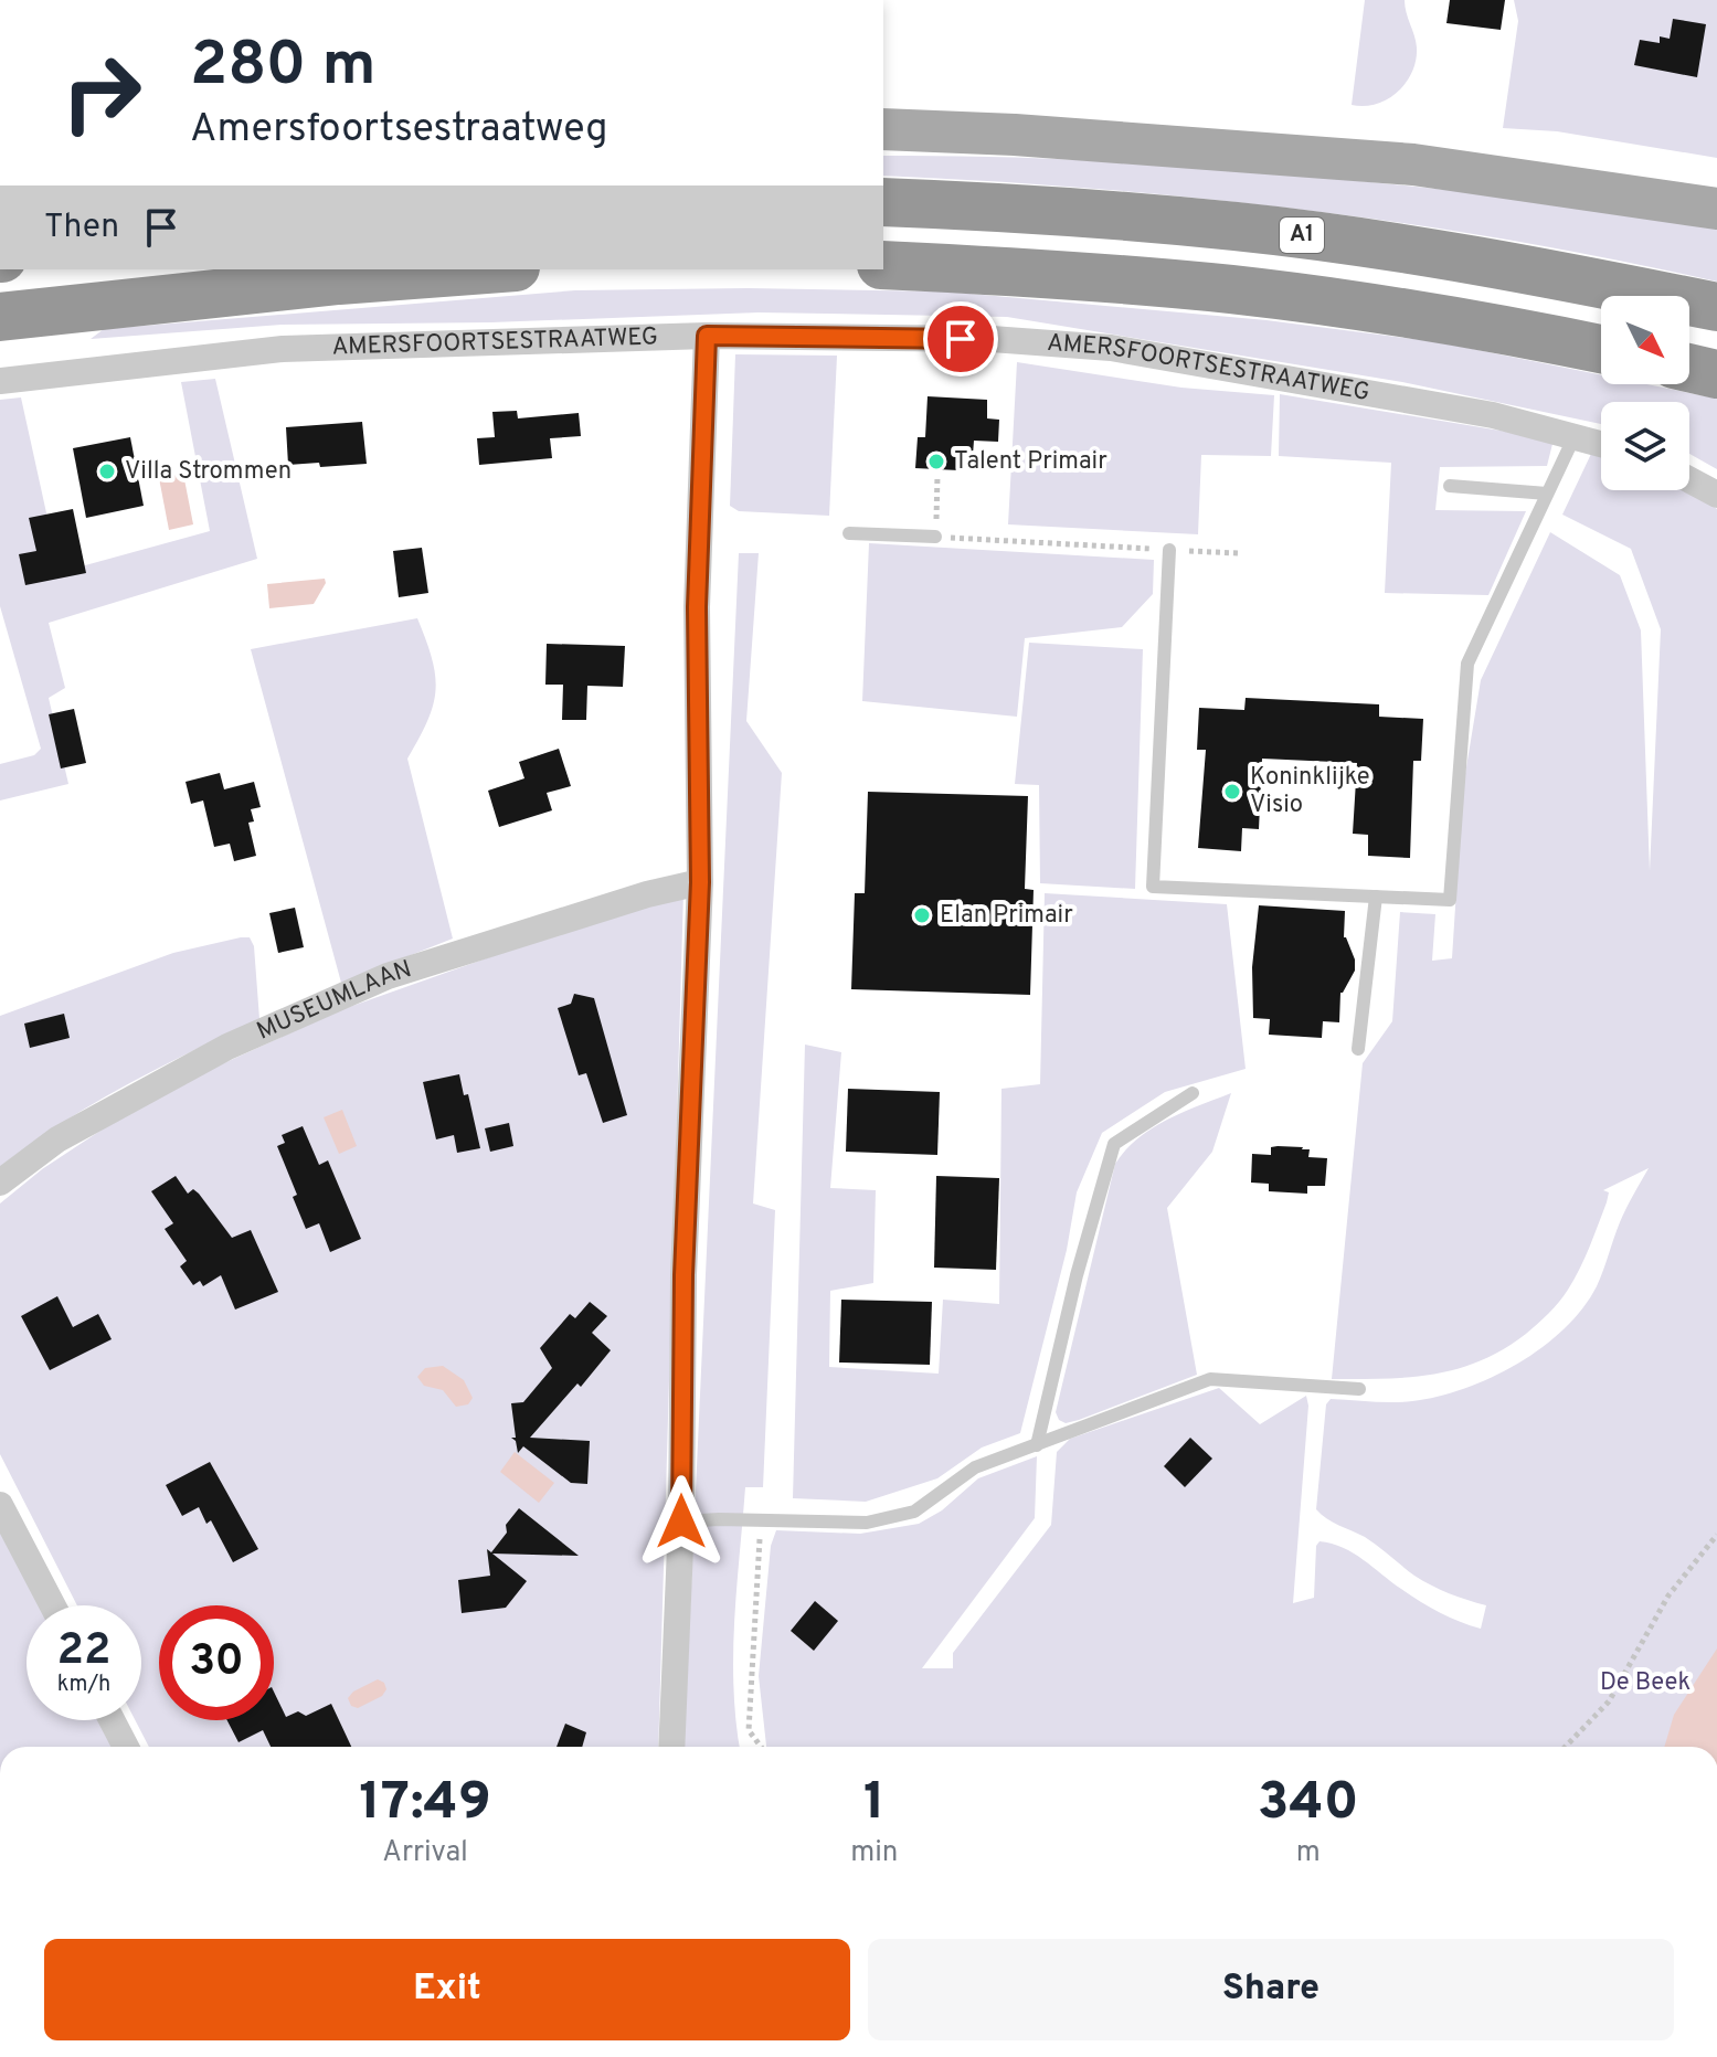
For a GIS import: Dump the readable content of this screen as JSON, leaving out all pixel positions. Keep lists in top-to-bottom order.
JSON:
{
  "streets": {
    "highway": ["A1"],
    "street": ["AMERSFOORTSESTRAATWEG", "MUSEUMLAAN"]
  },
  "parks": ["De Beek"],
  "places": [
    "Talent Primair",
    "Villa Strommen",
    "Koninklijke Visio",
    "Elan Primair"
  ],
  "north": "bottom right",
  "page": {
    "turn": ["280 m", "Amersfoortsestraatweg"],
    "then": "Then",
    "speed": "22 km/h",
    "limit": "30",
    "eta": [
      "17:49",
      "Arrival",
      "1",
      "min",
      "340",
      "m"
    ],
    "buttons": ["Exit", "Share"]
  }
}
